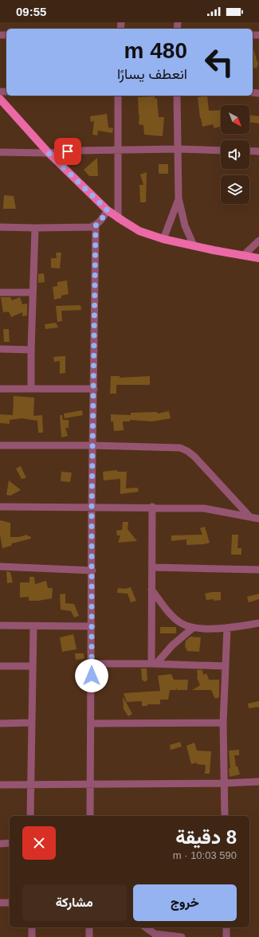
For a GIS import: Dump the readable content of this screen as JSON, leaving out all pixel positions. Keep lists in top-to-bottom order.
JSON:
{
  "north": "bottom right",
  "page": {
    "status": "09:55",
    "turn": ["480 m", "انعطف يسارًا"],
    "heading": ["8 دقيقة", "590 m · 10:03"],
    "buttons": ["خروج", "مشاركة"]
  }
}
